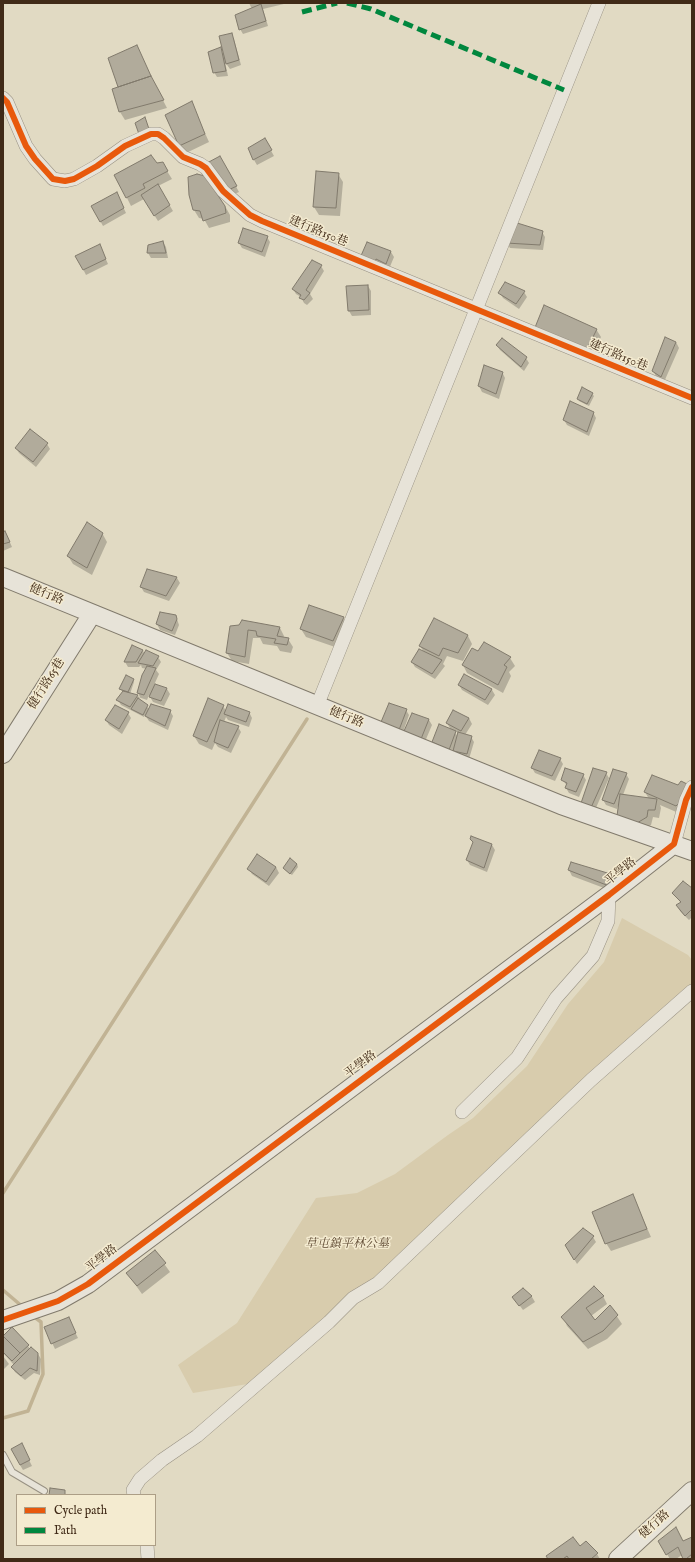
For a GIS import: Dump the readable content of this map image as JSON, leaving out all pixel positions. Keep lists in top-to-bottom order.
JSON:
{
  "streets": {
    "street": [
      "建行路150巷",
      "健行路",
      "健行路65巷",
      "平學路"
    ]
  },
  "crossings": [
    ["健行路", "健行路65巷"],
    ["健行路", "平學路"]
  ],
  "parks": ["草屯鎮平林公墓"],
  "legend": ["Cycle path", "Path"]
}
